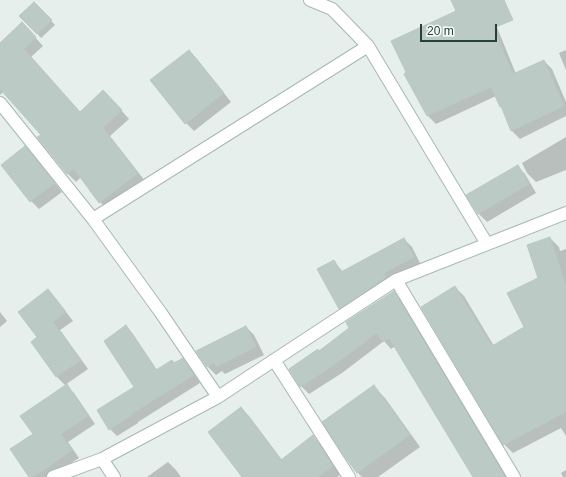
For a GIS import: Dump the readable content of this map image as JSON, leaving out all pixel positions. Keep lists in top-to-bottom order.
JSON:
{
  "scale_bar": "20 m"
}
